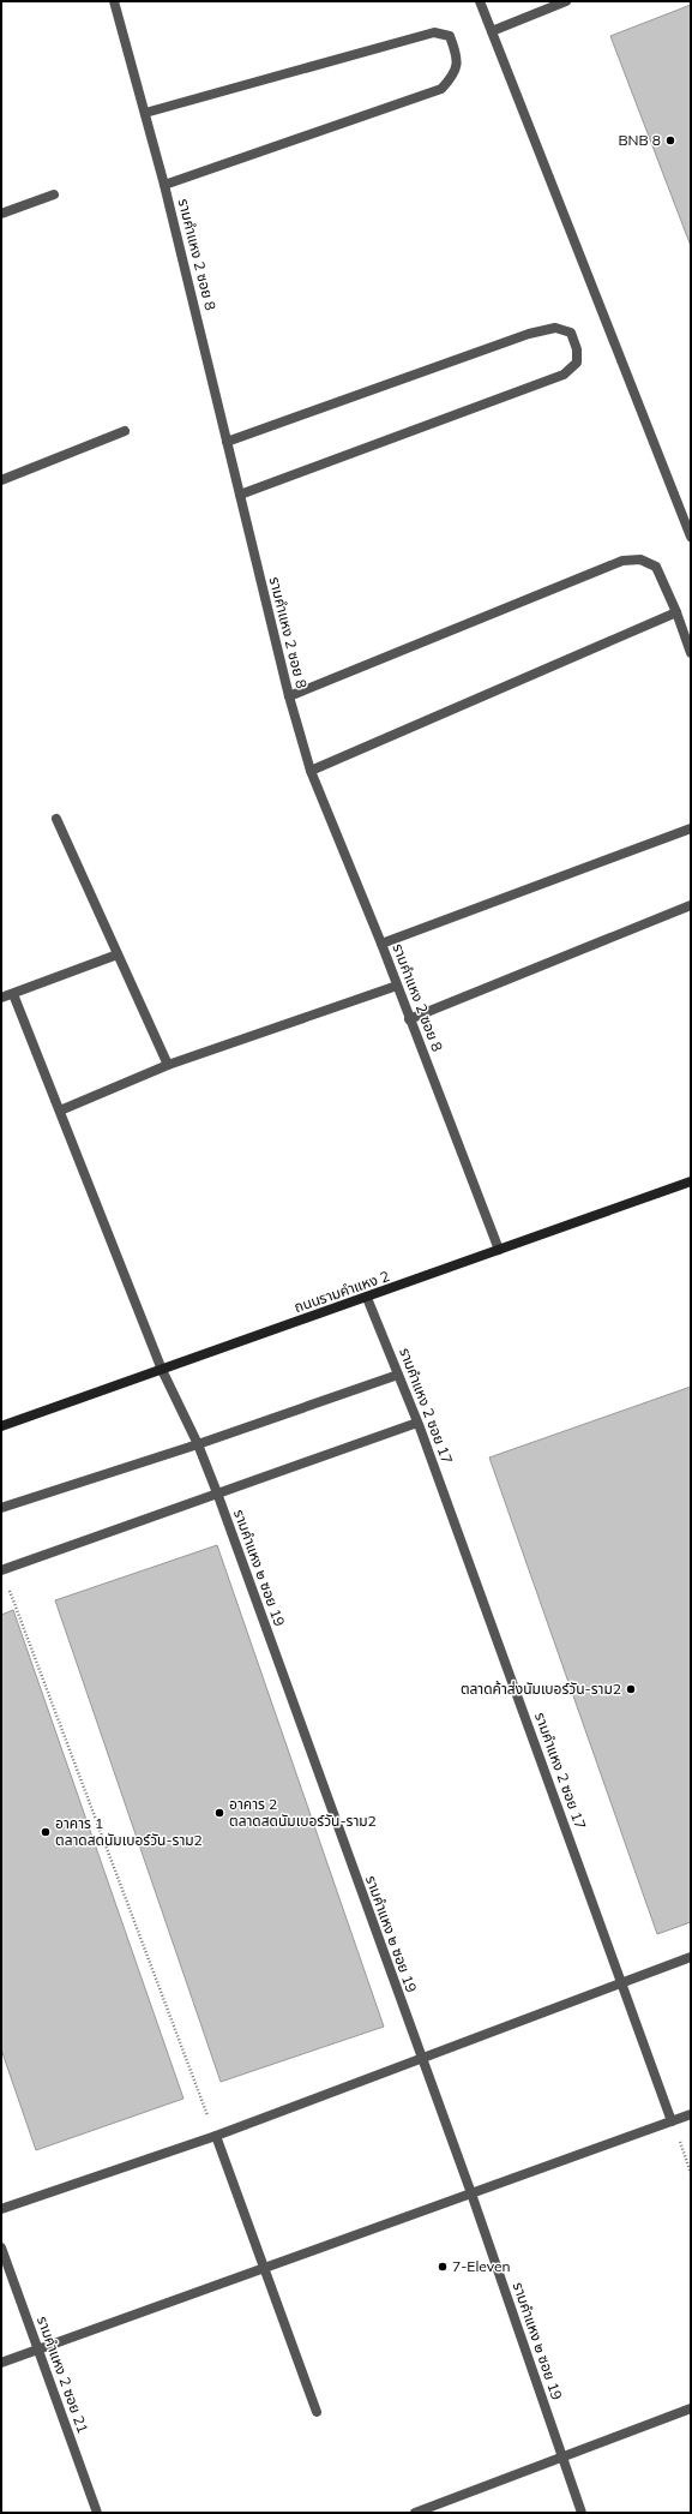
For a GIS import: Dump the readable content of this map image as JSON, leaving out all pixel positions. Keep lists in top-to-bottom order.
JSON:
{
  "streets": {
    "main road": ["ถนนรามคำแหง 2"],
    "street": [
      "รามคำแหง 2 ซอย 8",
      "รามคำแหง 2 ซอย 17",
      "รามคำแหง ๒ ซอย 19",
      "รามคำแหง 2 ซอย 21"
    ]
  },
  "crossings": [
    ["รามคำแหง 2 ซอย 8", "ถนนรามคำแหง 2"],
    ["ถนนรามคำแหง 2", "รามคำแหง 2 ซอย 17"],
    ["ถนนรามคำแหง 2", "รามคำแหง ๒ ซอย 19"]
  ],
  "places": [
    "BNB 8",
    "ตลาดค้าส่งนัมเบอร์วัน-ราม2",
    "อาคาร 2 ตลาดสดนัมเบอร์วัน-ราม2",
    "อาคาร 1 ตลาดสดนัมเบอร์วัน-ราม2",
    "7-Eleven"
  ]
}
